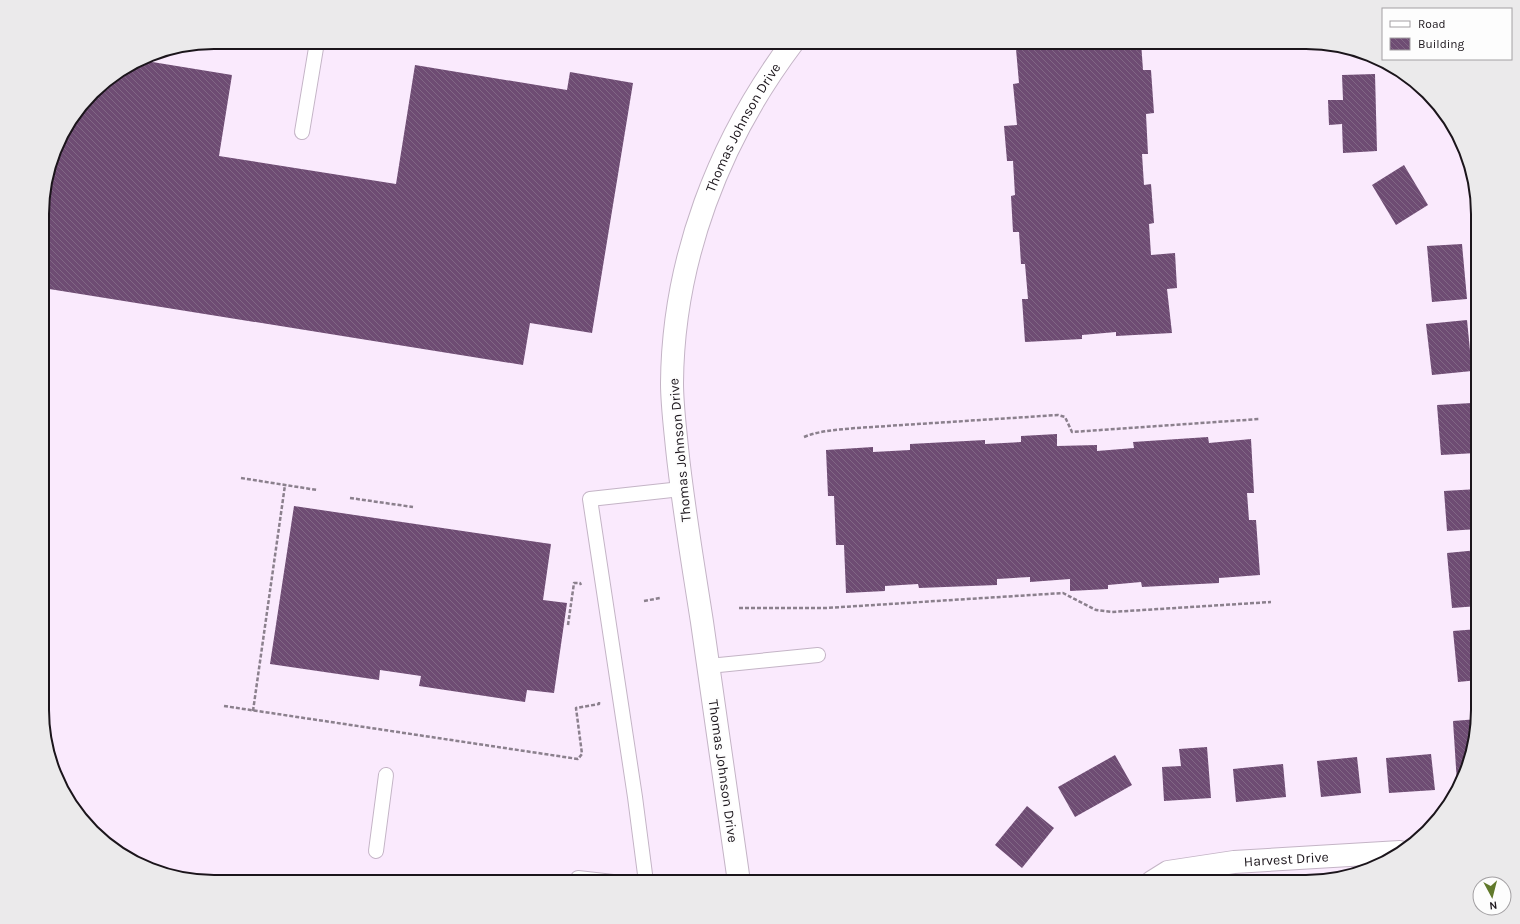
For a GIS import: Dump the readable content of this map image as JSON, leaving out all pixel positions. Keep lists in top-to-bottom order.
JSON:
{
  "streets": {
    "street": ["Thomas Johnson Drive", "Harvest Drive"]
  },
  "legend": ["Road", "Building"],
  "north": "bottom"
}
